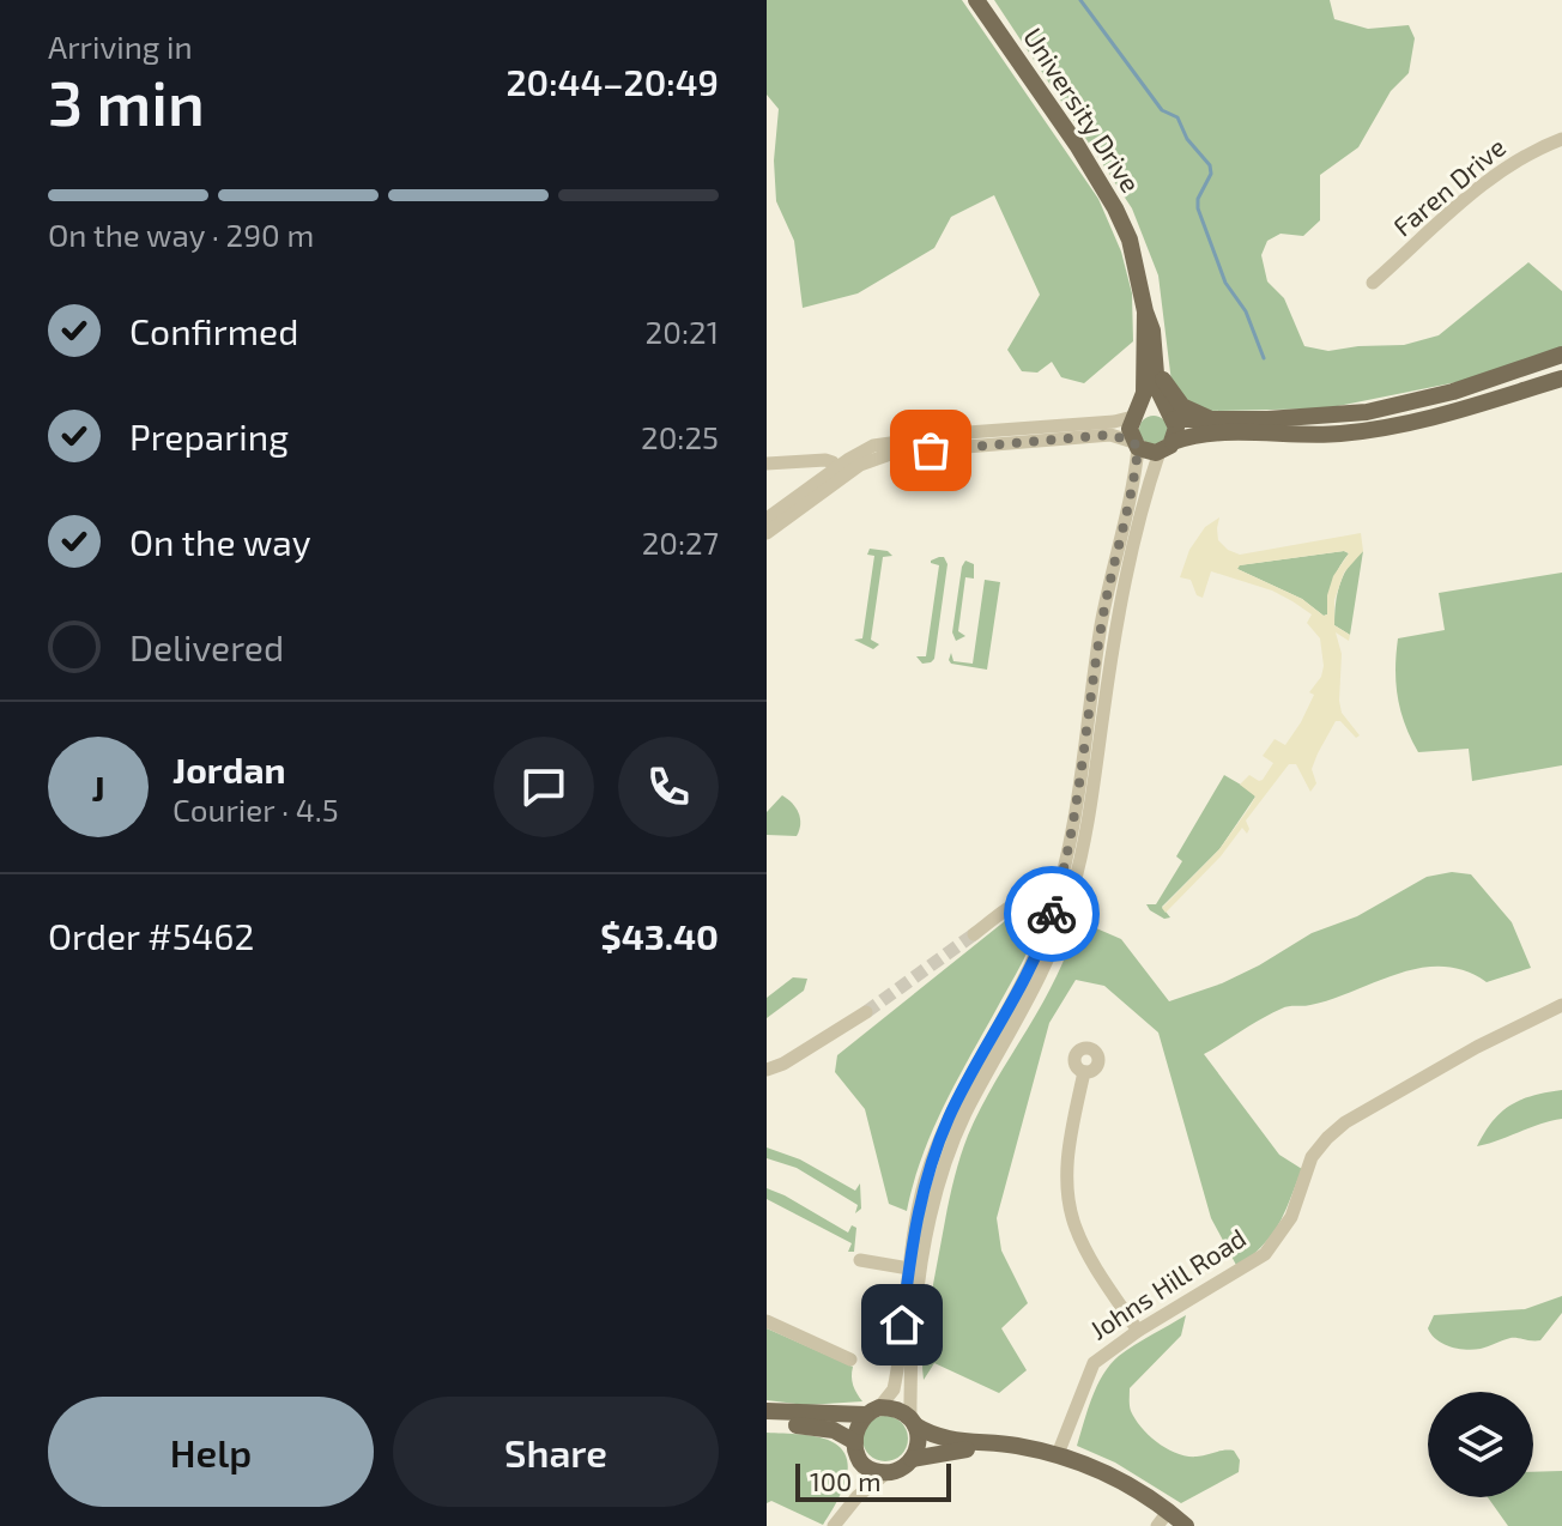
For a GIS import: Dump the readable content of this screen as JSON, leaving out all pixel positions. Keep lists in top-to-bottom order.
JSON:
{
  "streets": {
    "main road": ["University Drive"],
    "street": ["Faren Drive", "Johns Hill Road"]
  },
  "scale_bar": "100 m",
  "page": {
    "heading": ["3 min", "Arriving in", "20:44–20:49"],
    "panel": [
      "Jordan",
      "Courier · 4.5",
      "Order #5462",
      "$43.40"
    ],
    "bar": "On the way · 290 m",
    "list": [
      ["Confirmed", "20:21"],
      ["Preparing", "20:25"],
      ["On the way", "20:27"],
      "Delivered"
    ],
    "round": "J",
    "buttons": ["Help", "Share"],
    "scale": "100 m"
  }
}
